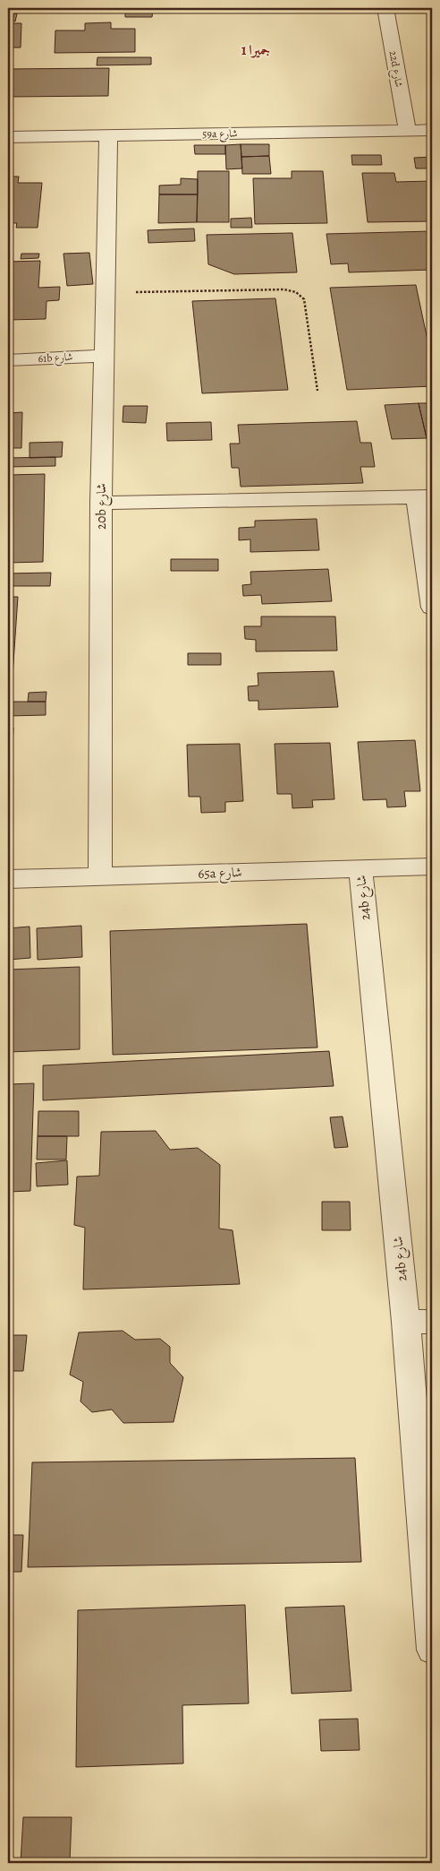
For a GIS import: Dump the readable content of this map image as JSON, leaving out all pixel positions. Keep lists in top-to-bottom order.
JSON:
{
  "streets": {
    "street": [
      "22d شارع",
      "59a شارع",
      "61b شارع",
      "20b شارع",
      "65a شارع",
      "24b شارع"
    ]
  },
  "crossings": [
    ["22d شارع", "59a شارع"],
    ["59a شارع", "20b شارع"],
    ["61b شارع", "20b شارع"],
    ["20b شارع", "65a شارع"],
    ["65a شارع", "24b شارع"]
  ],
  "districts": ["جميرا 1"]
}
